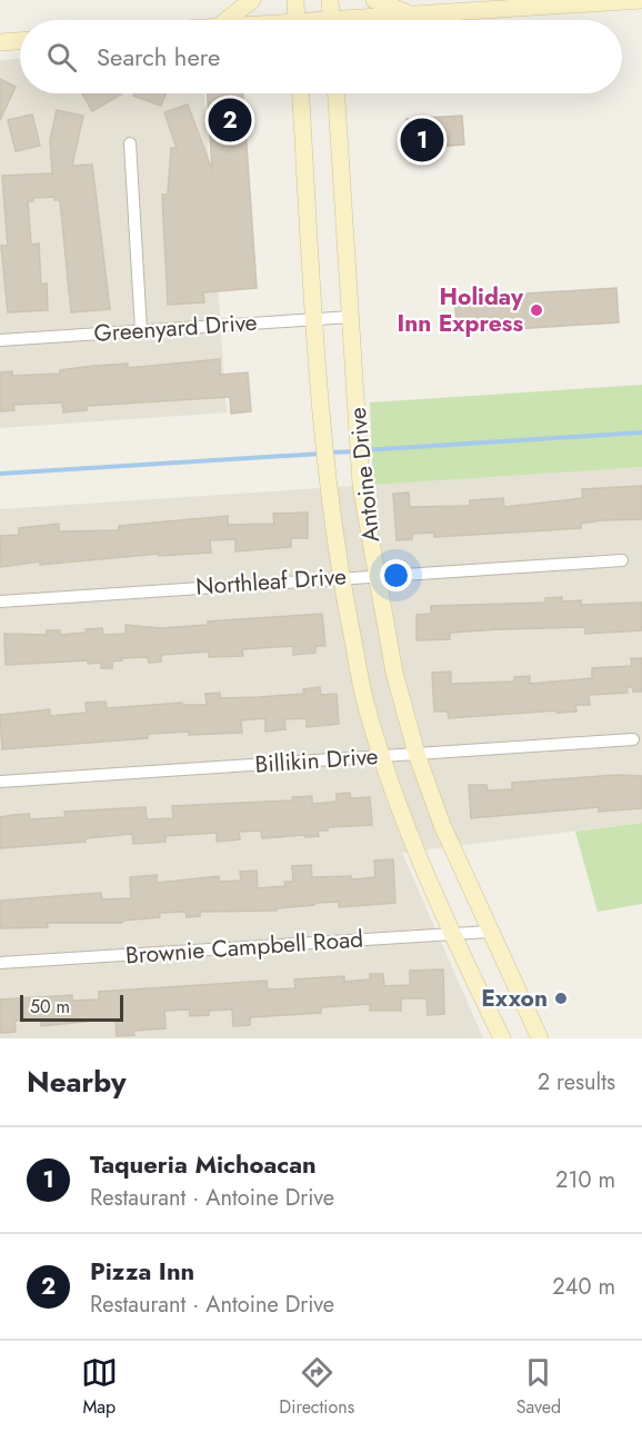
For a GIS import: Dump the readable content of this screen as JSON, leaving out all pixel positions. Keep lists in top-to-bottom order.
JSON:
{
  "streets": {
    "main road": ["Antoine Drive"],
    "street": [
      "Greenyard Drive",
      "Northleaf Drive",
      "Billikin Drive",
      "Brownie Campbell Road"
    ]
  },
  "crossings": [
    ["Greenyard Drive", "Antoine Drive"],
    ["Antoine Drive", "Northleaf Drive"],
    ["Antoine Drive", "Billikin Drive"],
    ["Antoine Drive", "Brownie Campbell Road"]
  ],
  "places": ["Holiday Inn Express", "Exxon"],
  "scale_bar": "50 m",
  "page": {
    "search": "Search here",
    "pins": ["2", "1"],
    "scale": "50 m",
    "heading": ["Nearby", "2 results"],
    "list": [
      {
        "mark": "1",
        "name": "Taqueria Michoacan",
        "note": "Restaurant · Antoine Drive",
        "value": "210 m"
      },
      {
        "mark": "2",
        "name": "Pizza Inn",
        "note": "Restaurant · Antoine Drive",
        "value": "240 m"
      }
    ],
    "nav": ["Map", "Directions", "Saved"]
  }
}
